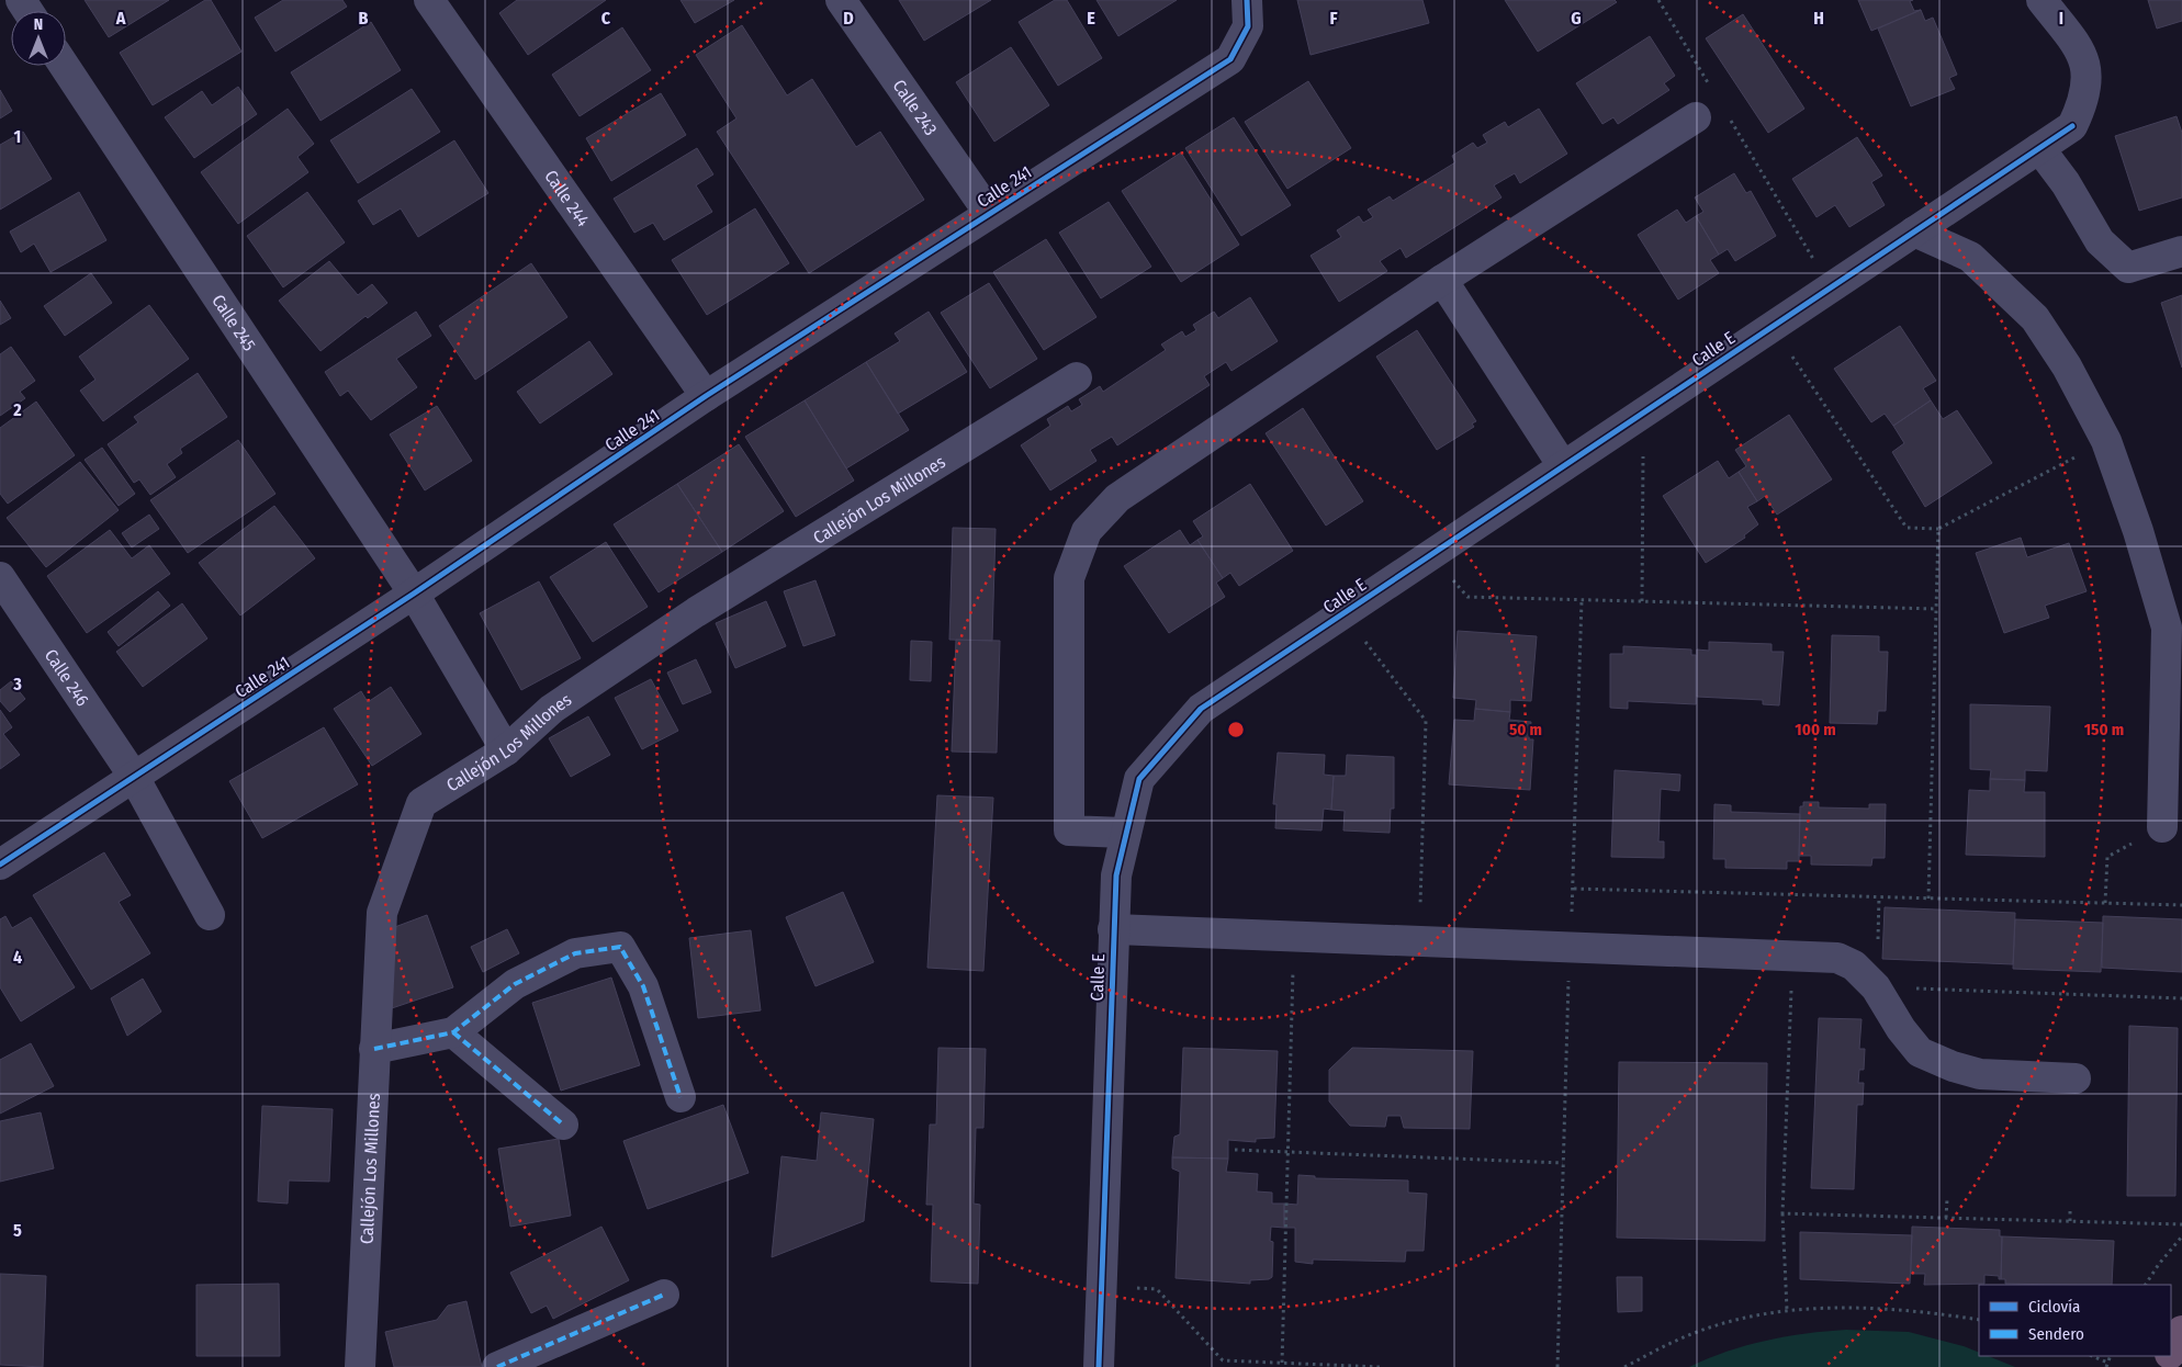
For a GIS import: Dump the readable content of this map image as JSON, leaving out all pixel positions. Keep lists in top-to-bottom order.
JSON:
{
  "streets": {
    "street": [
      "Calle 243",
      "Calle 241",
      "Calle 244",
      "Calle 245",
      "Calle E",
      "Callejón Los Millones",
      "Calle 246"
    ]
  },
  "crossings": [
    ["Calle 243", "Calle 241"],
    ["Calle 241", "Calle 244"],
    ["Calle 241", "Calle 245"],
    ["Calle 241", "Calle 246"],
    ["Calle 245", "Callejón Los Millones"]
  ],
  "legend": ["Ciclovía", "Sendero"],
  "north": "top",
  "grid": {
    "columns": [
      "A",
      "B",
      "C",
      "D",
      "E",
      "F",
      "G",
      "H",
      "I"
    ],
    "rows": [
      "1",
      "2",
      "3",
      "4",
      "5"
    ]
  },
  "rings": ["50 m", "100 m", "150 m"]
}
